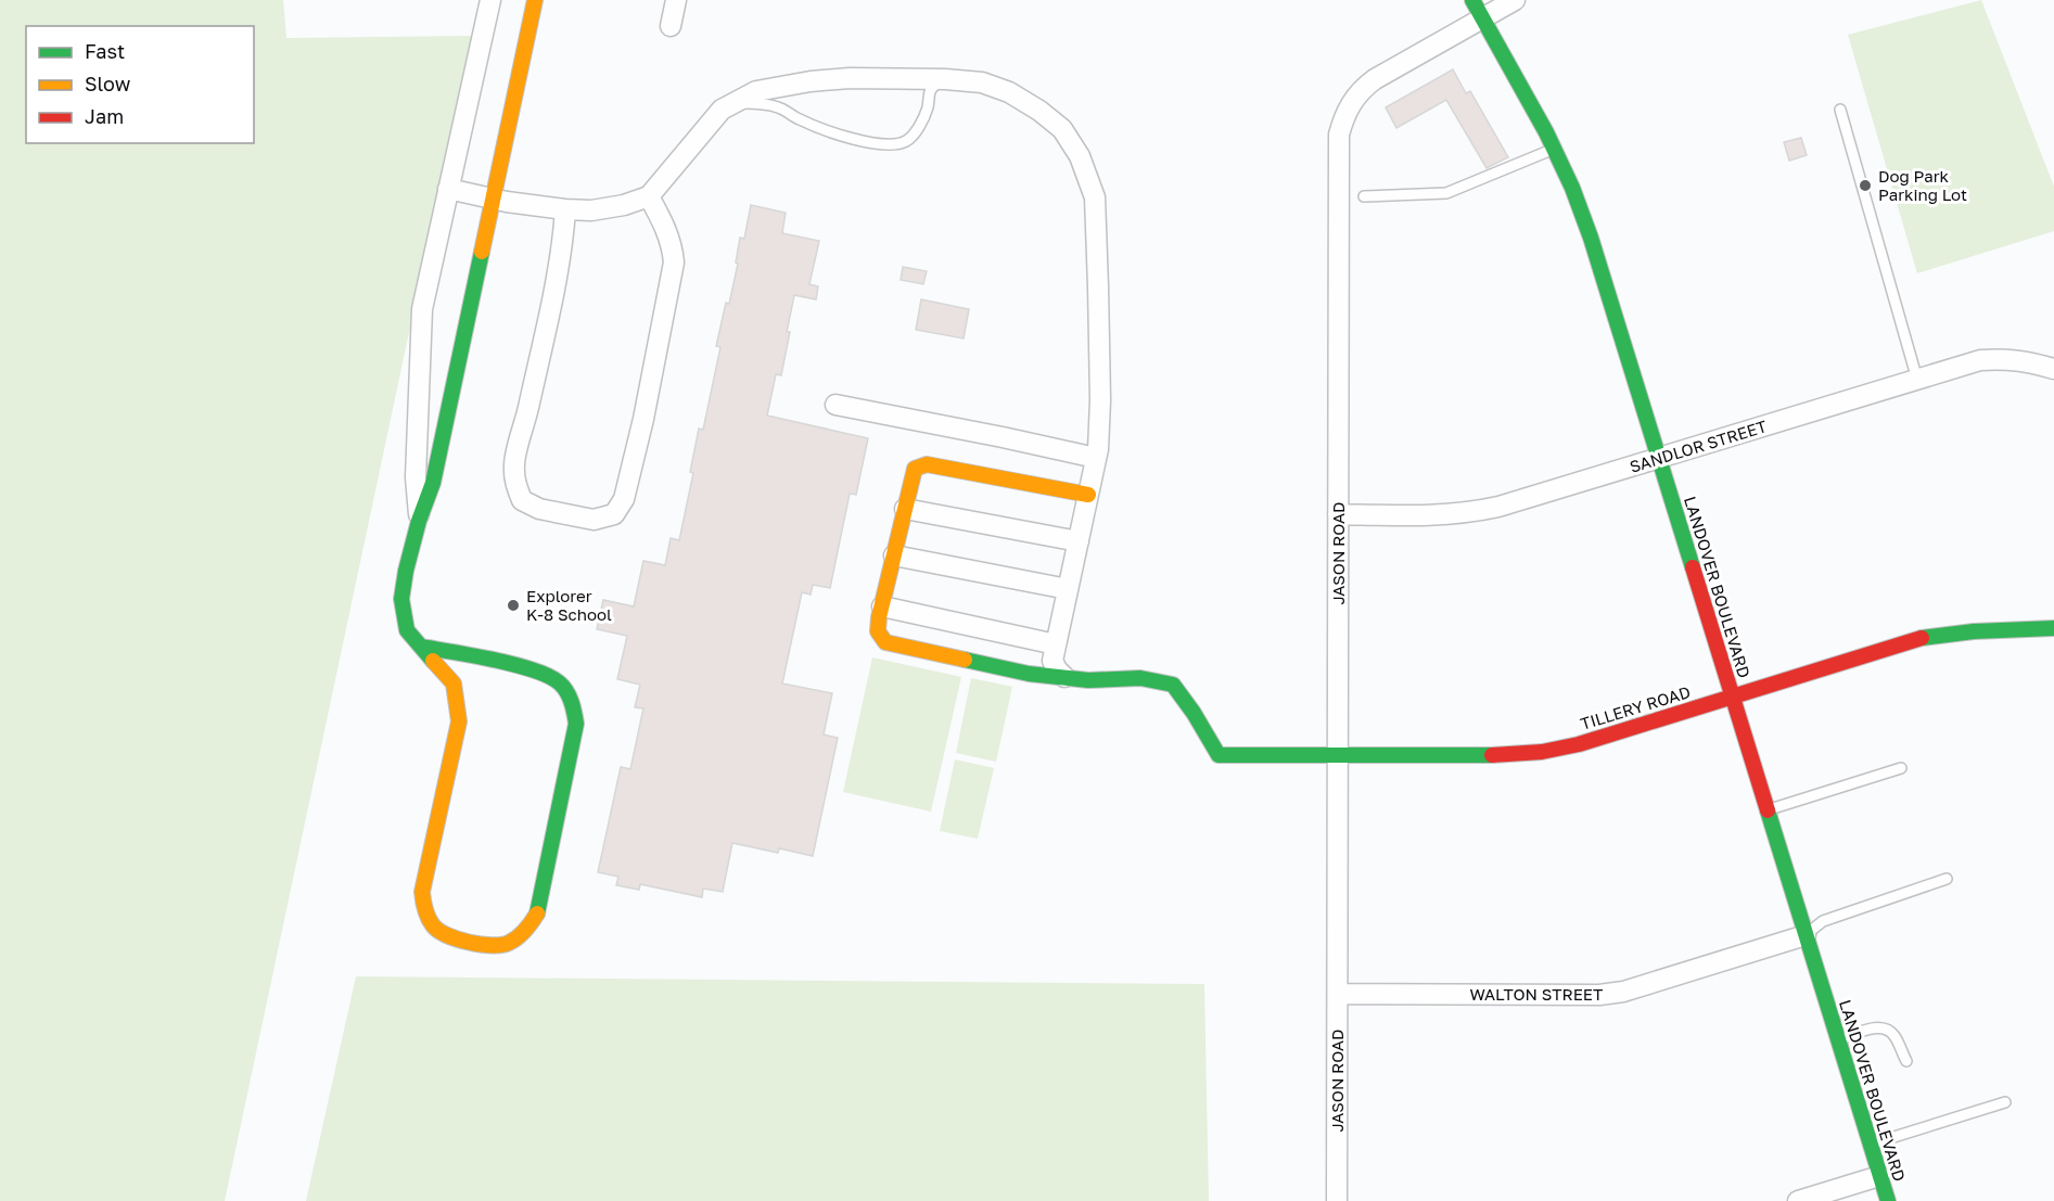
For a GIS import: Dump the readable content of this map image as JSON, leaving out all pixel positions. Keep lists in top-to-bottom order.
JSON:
{
  "streets": {
    "street": [
      "SANDLOR STREET",
      "JASON ROAD",
      "LANDOVER BOULEVARD",
      "TILLERY ROAD",
      "WALTON STREET"
    ]
  },
  "crossings": [
    ["SANDLOR STREET", "JASON ROAD"],
    ["SANDLOR STREET", "LANDOVER BOULEVARD"],
    ["JASON ROAD", "LANDOVER BOULEVARD"],
    ["JASON ROAD", "TILLERY ROAD"],
    ["JASON ROAD", "WALTON STREET"],
    ["LANDOVER BOULEVARD", "TILLERY ROAD"],
    ["LANDOVER BOULEVARD", "WALTON STREET"]
  ],
  "places": ["Dog Park Parking Lot", "Explorer K-8 School"],
  "legend": ["Fast", "Slow", "Jam"]
}
